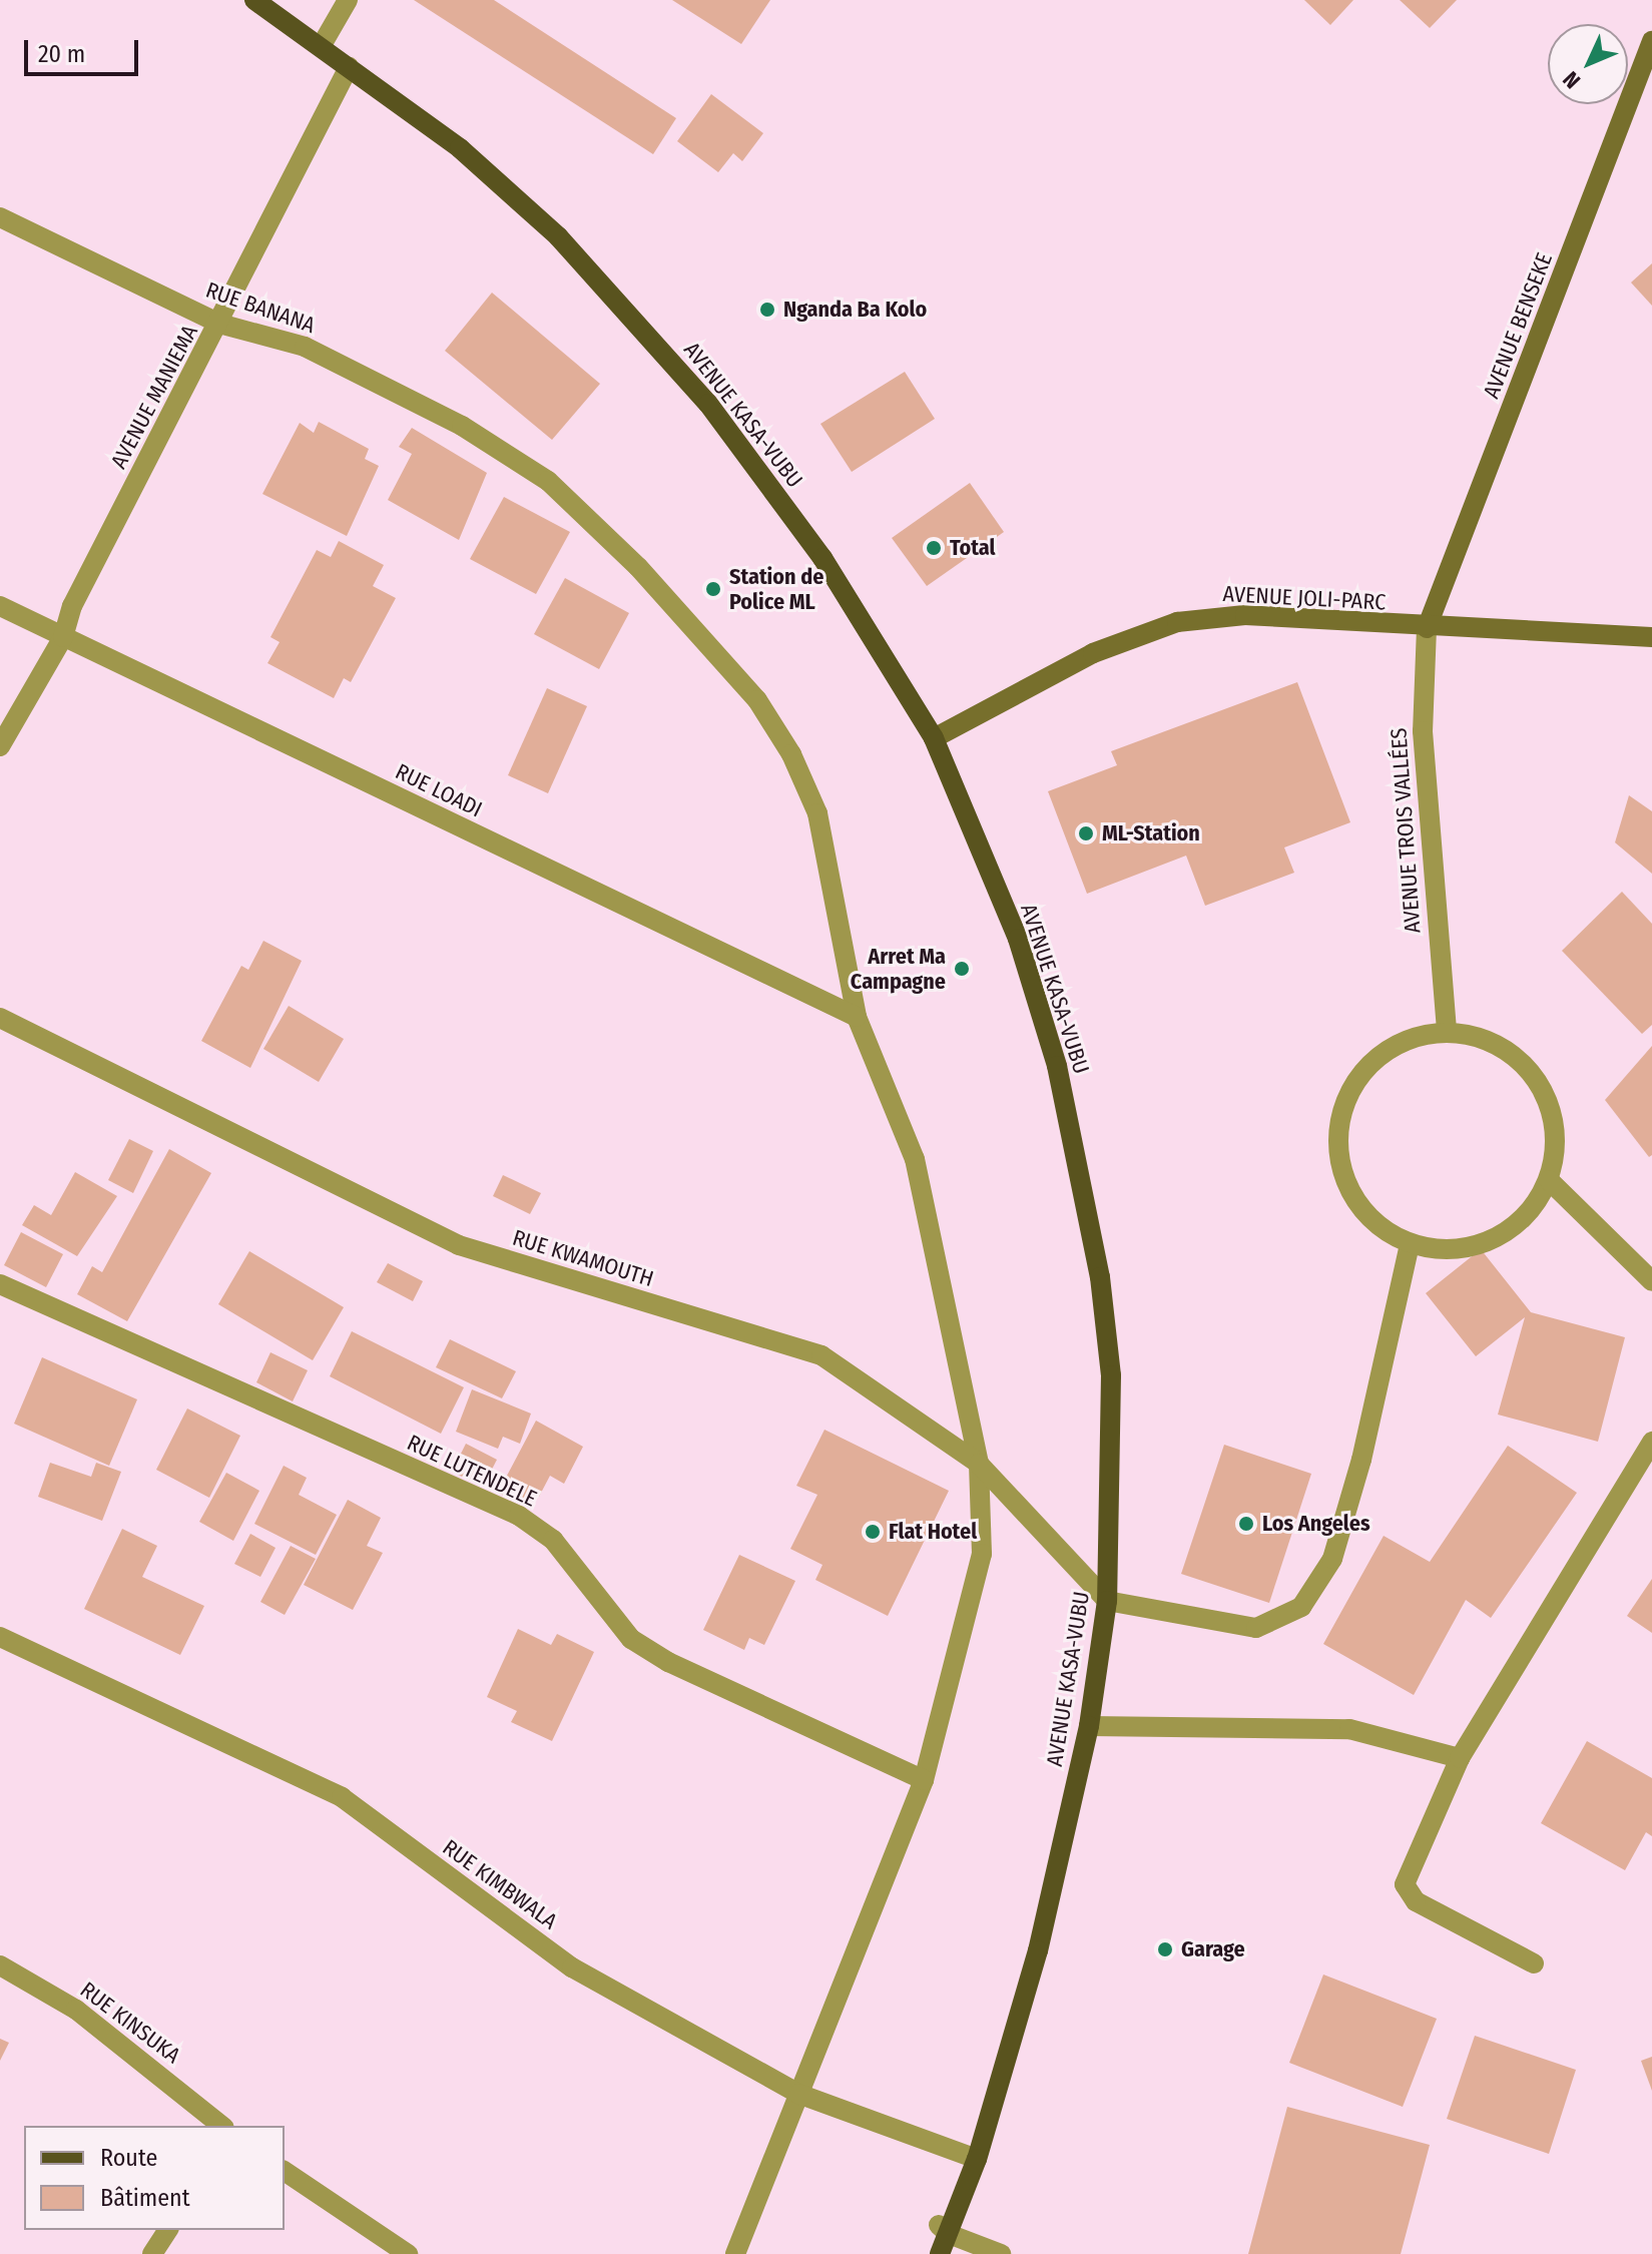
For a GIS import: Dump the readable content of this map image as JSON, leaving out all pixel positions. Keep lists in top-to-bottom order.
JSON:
{
  "streets": {
    "main road": ["AVENUE KASA-VUBU"],
    "street": [
      "RUE BANANA",
      "AVENUE BENSEKE",
      "AVENUE MANIEMA",
      "AVENUE JOLI-PARC",
      "RUE LOADI",
      "AVENUE TROIS VALLÉES",
      "RUE KWAMOUTH",
      "RUE LUTENDELE",
      "RUE KIMBWALA",
      "RUE KINSUKA"
    ]
  },
  "crossings": [
    ["RUE BANANA", "AVENUE MANIEMA"],
    ["RUE BANANA", "RUE LOADI"],
    ["RUE BANANA", "RUE KWAMOUTH"],
    ["RUE BANANA", "RUE LUTENDELE"],
    ["RUE BANANA", "RUE KIMBWALA"],
    ["AVENUE BENSEKE", "AVENUE JOLI-PARC"],
    ["AVENUE BENSEKE", "AVENUE TROIS VALLÉES"],
    ["AVENUE MANIEMA", "AVENUE KASA-VUBU"],
    ["AVENUE MANIEMA", "RUE LOADI"],
    ["AVENUE KASA-VUBU", "AVENUE JOLI-PARC"],
    ["AVENUE KASA-VUBU", "RUE KWAMOUTH"],
    ["AVENUE KASA-VUBU", "RUE KIMBWALA"],
    ["AVENUE JOLI-PARC", "AVENUE TROIS VALLÉES"]
  ],
  "places": [
    "Nganda Ba Kolo",
    "Total",
    "Station de Police ML",
    "ML-Station",
    "Arret Ma Campagne",
    "Los Angeles",
    "Flat Hotel",
    "Garage"
  ],
  "legend": ["Route", "Bâtiment"],
  "scale_bar": "20 m",
  "north": "bottom left"
}
